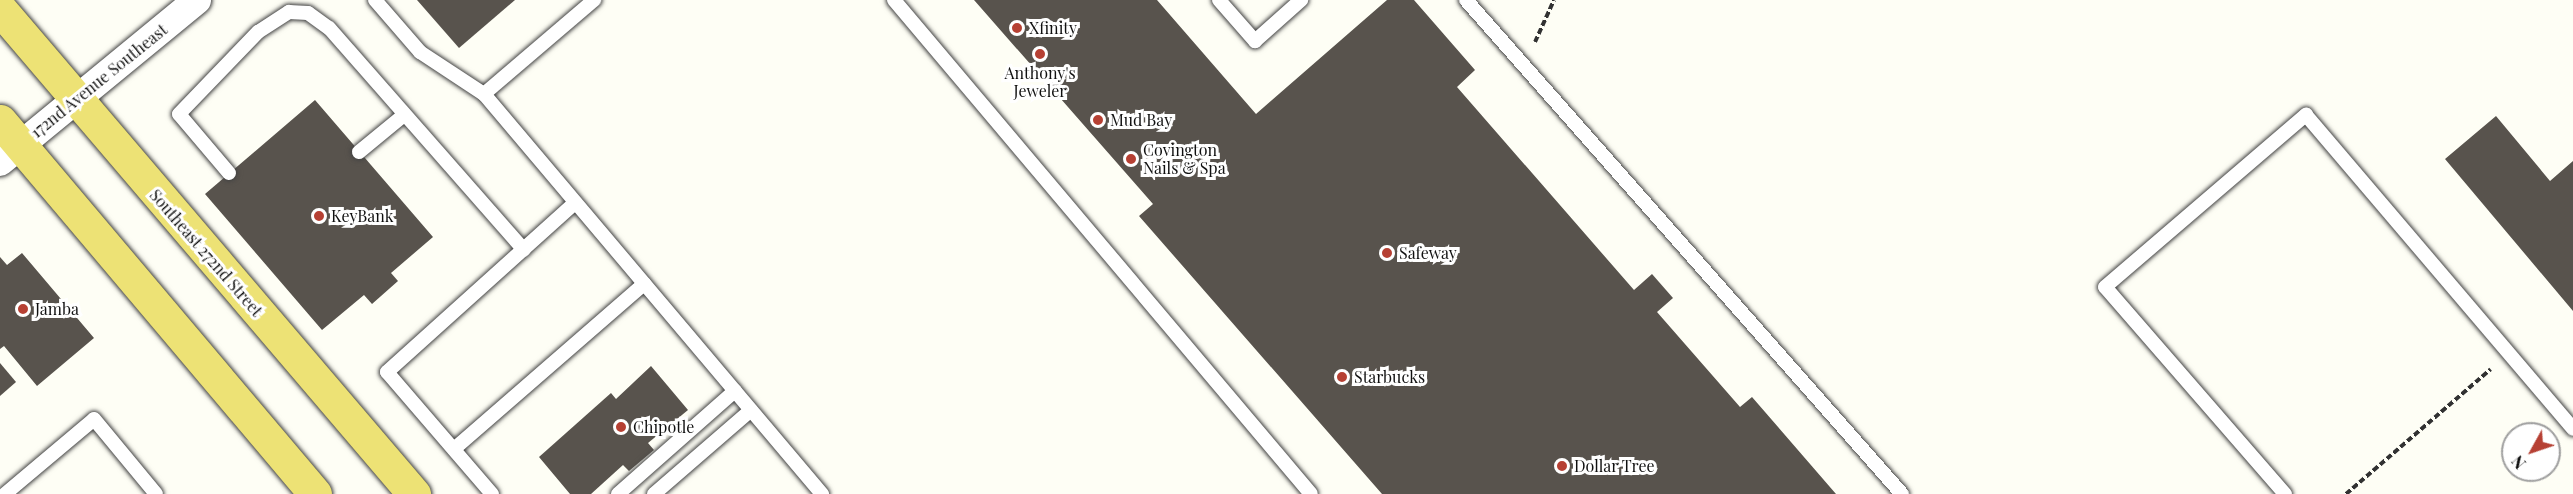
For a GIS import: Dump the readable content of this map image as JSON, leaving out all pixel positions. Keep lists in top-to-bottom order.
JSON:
{
  "streets": {
    "main road": ["Southeast 272nd Street"],
    "street": ["172nd Avenue Southeast"]
  },
  "crossings": [
    ["172nd Avenue Southeast", "Southeast 272nd Street"]
  ],
  "places": [
    "Xfinity",
    "Anthony's Jeweler",
    "Mud Bay",
    "Covington Nails & Spa",
    "KeyBank",
    "Safeway",
    "Jamba",
    "Starbucks",
    "Chipotle",
    "Dollar Tree"
  ],
  "north": "bottom left"
}
